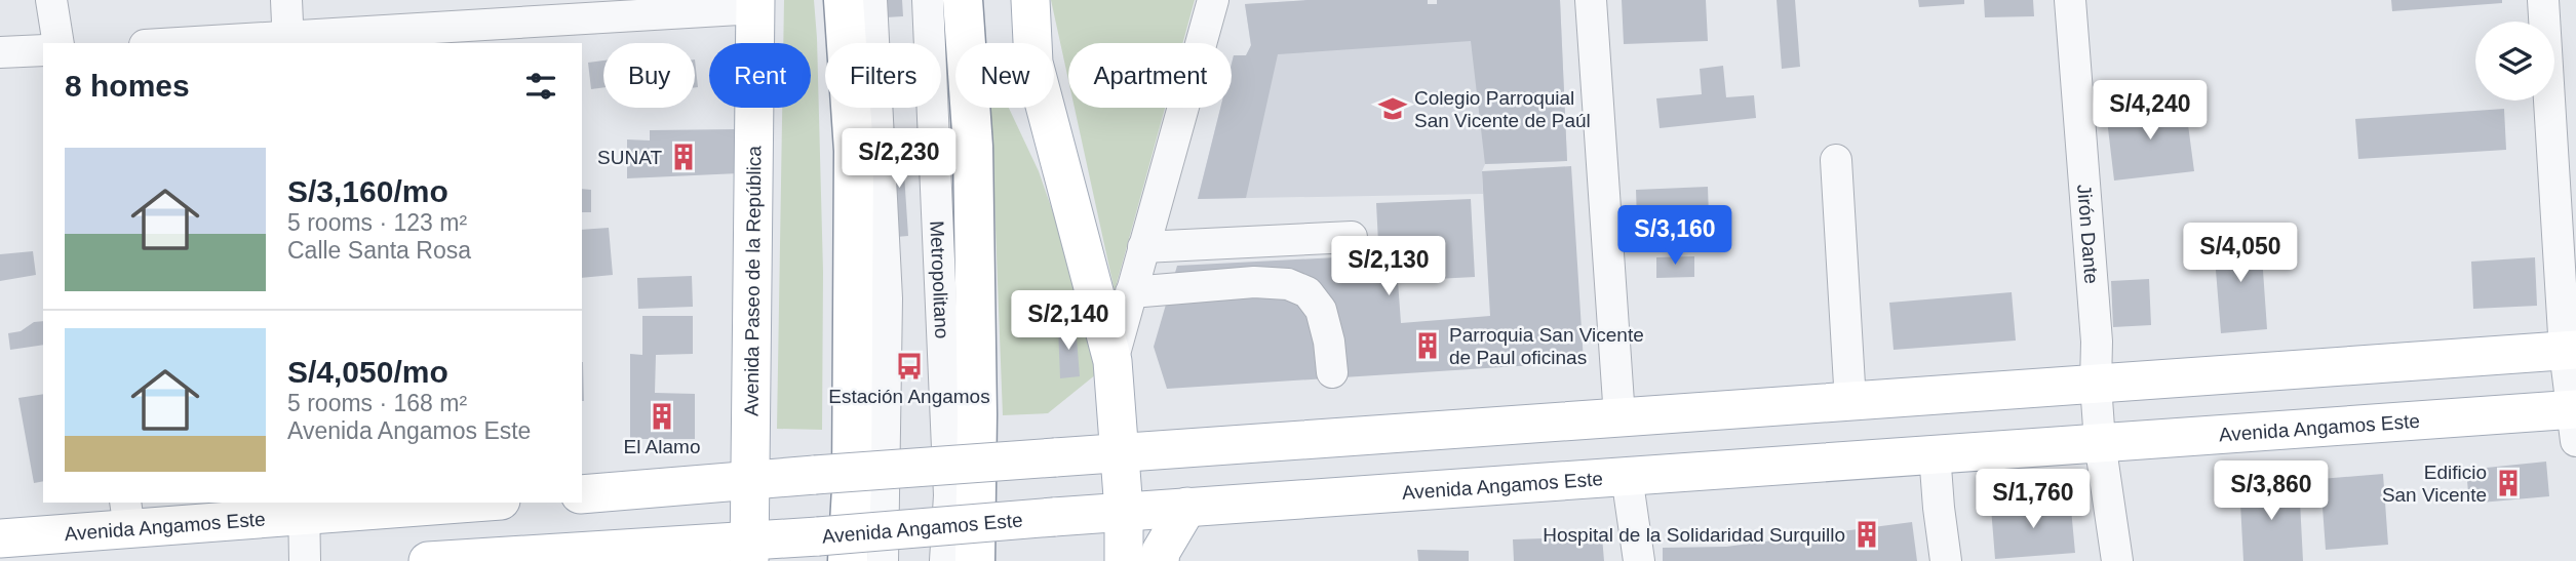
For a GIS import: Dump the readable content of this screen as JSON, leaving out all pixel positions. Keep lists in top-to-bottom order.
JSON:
{
  "streets": {
    "main road": ["Avenida Paseo de la República", "Avenida Angamos Este"],
    "street": ["Jirón Dante", "Metropolitano"]
  },
  "crossings": [
    ["Jirón Dante", "Avenida Angamos Este"],
    ["Avenida Paseo de la República", "Avenida Angamos Este"]
  ],
  "places": {
    "school or university": ["Colegio Parroquial San Vicente de Paúl"],
    "building": [
      "SUNAT",
      "Parroquia San Vicente de Paul oficinas",
      "El Alamo",
      "Edificio San Vicente",
      "Hospital de la Solidaridad Surquillo"
    ],
    "bus stop": ["Estación Angamos"]
  },
  "page": {
    "chip": [
      "Buy",
      "Rent",
      "Filters",
      "New",
      "Apartment"
    ],
    "heading": "8 homes",
    "price": [
      "S/4,240",
      "S/2,230",
      "S/3,160",
      "S/4,050",
      "S/2,130",
      "S/2,140",
      "S/3,860",
      "S/1,760"
    ],
    "list": [
      {
        "name": "S/3,160/mo",
        "note": "5 rooms · 123 m² · Calle Santa Rosa"
      },
      {
        "name": "S/4,050/mo",
        "note": "5 rooms · 168 m² · Avenida Angamos Este"
      }
    ]
  }
}
